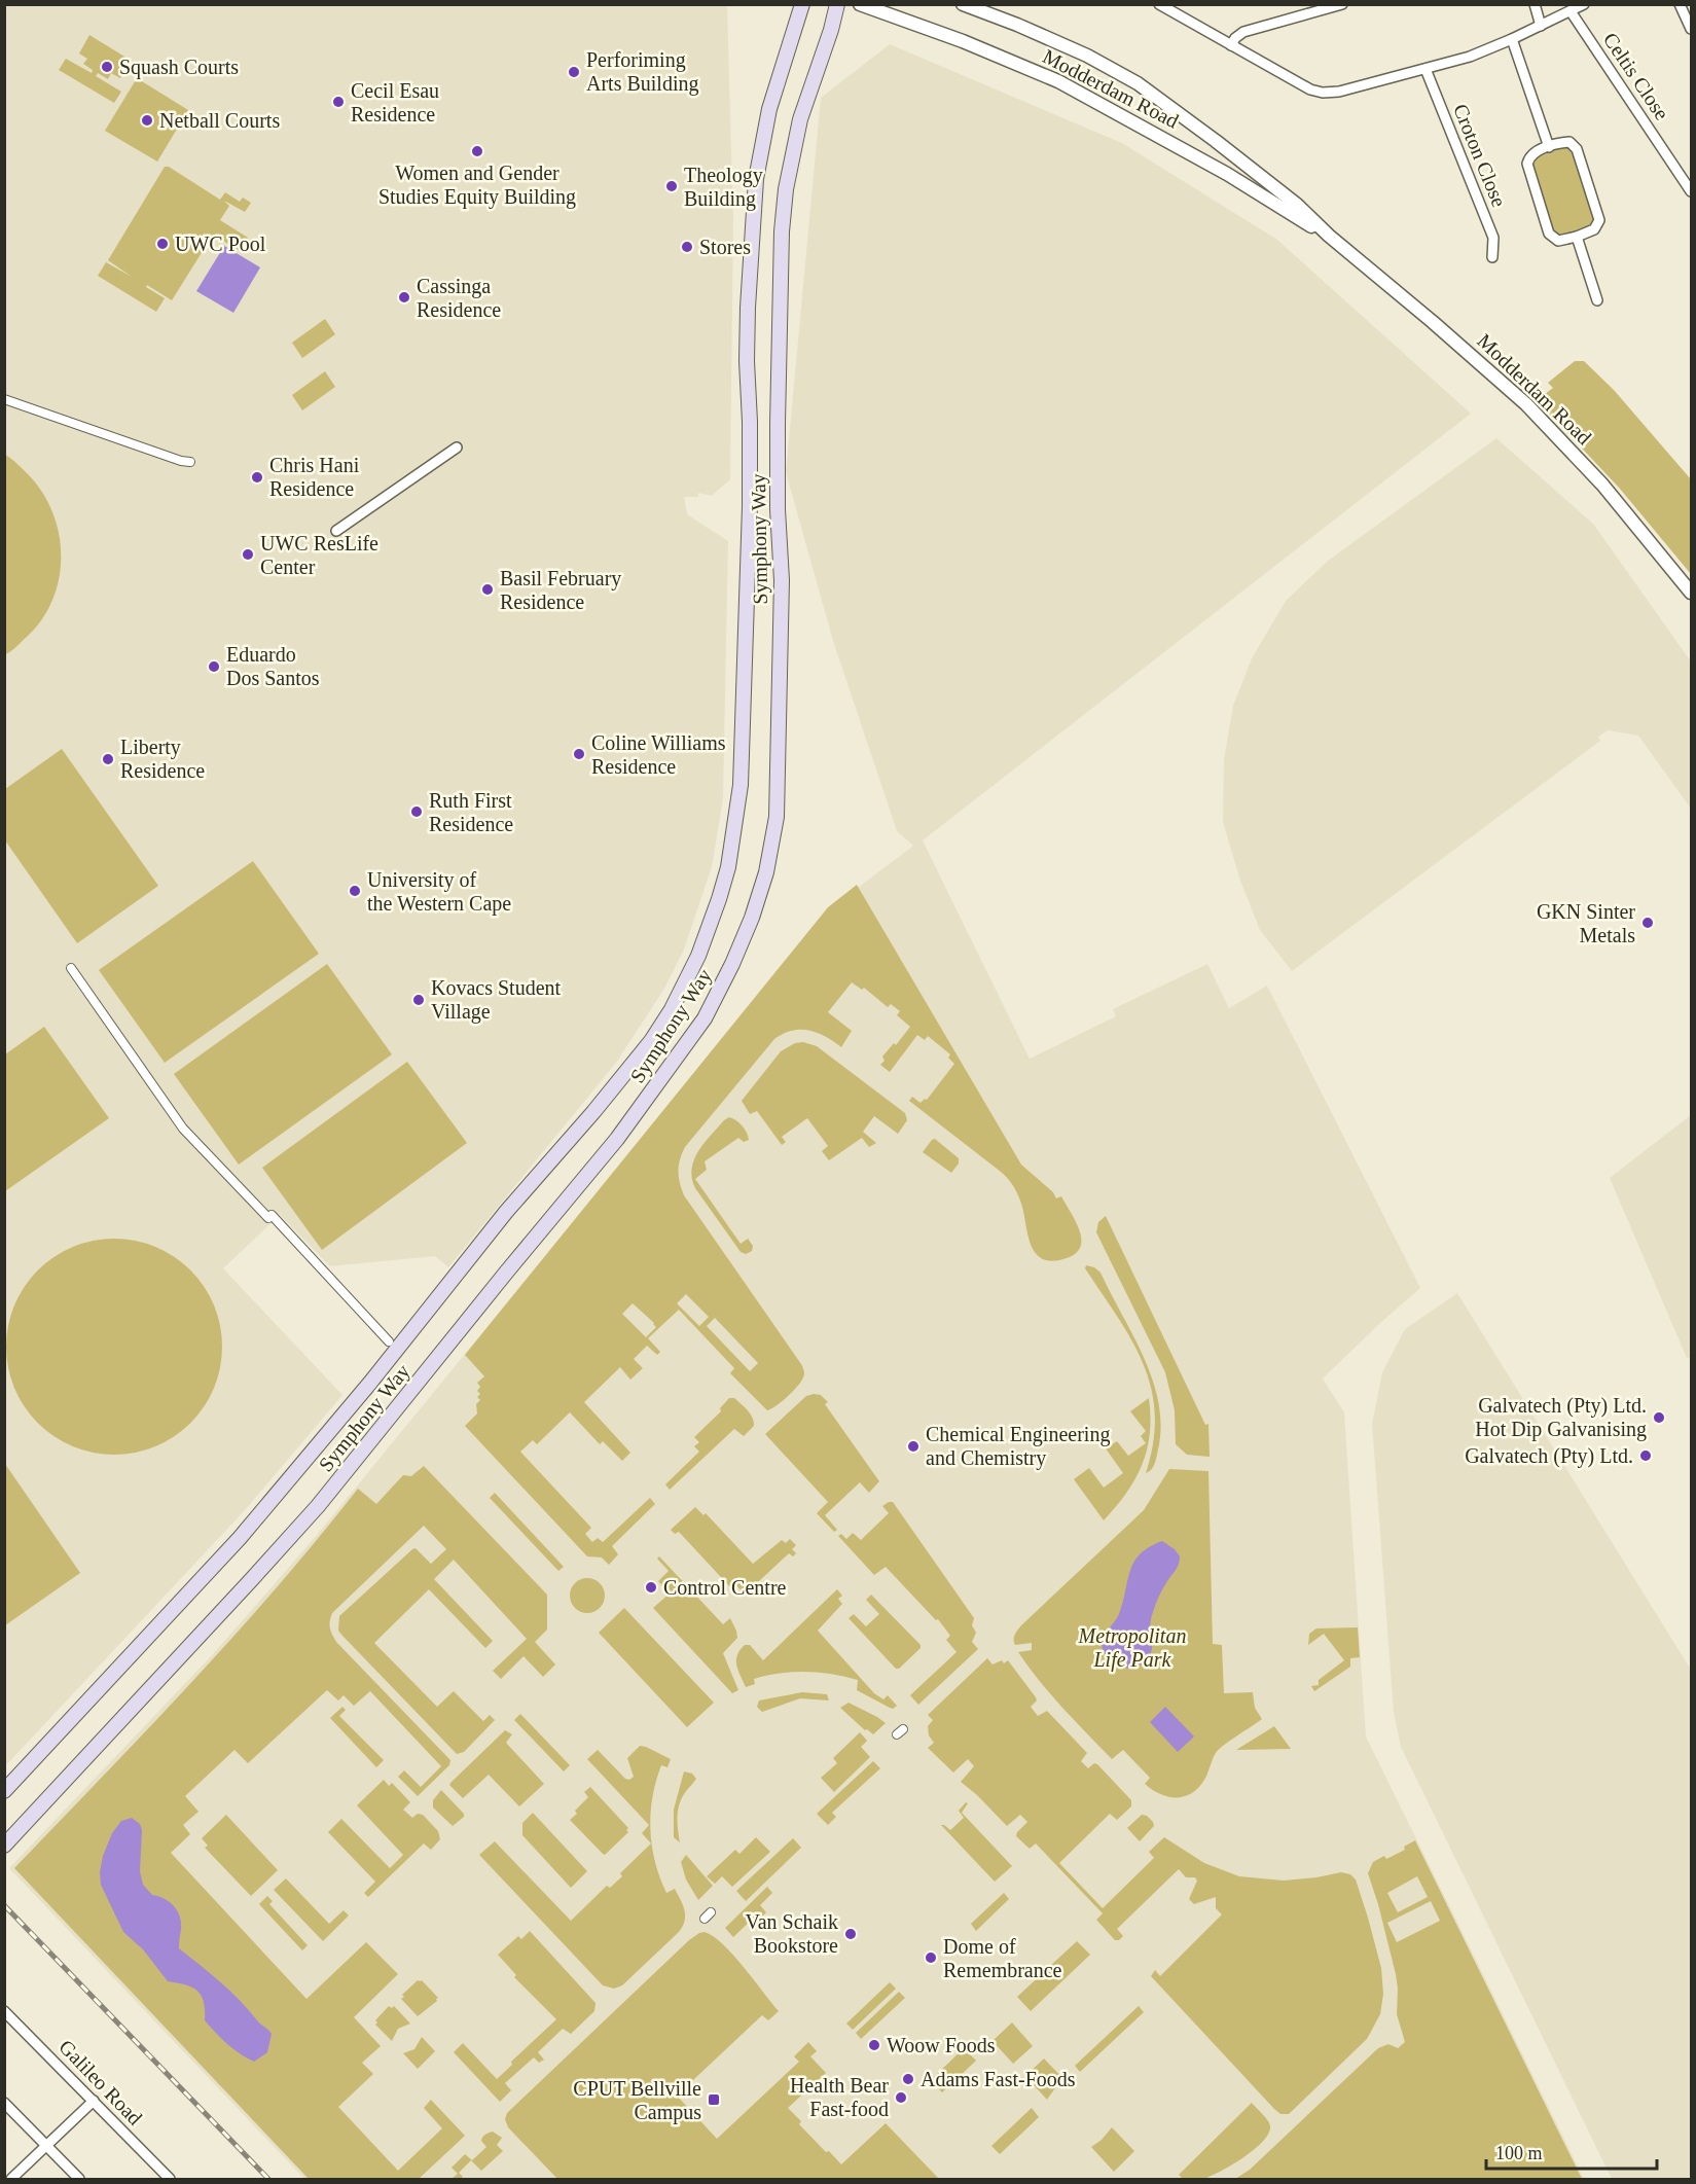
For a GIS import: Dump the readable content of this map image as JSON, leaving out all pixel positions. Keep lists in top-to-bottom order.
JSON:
{
  "streets": {
    "main road": ["Symphony Way"],
    "street": [
      "Celtis Close",
      "Modderdam Road",
      "Croton Close",
      "Galileo Road"
    ]
  },
  "parks": ["Metropolitan Life Park"],
  "places": {
    "other": [
      "Squash Courts",
      "Perforiming Arts Building",
      "Cecil Esau Residence",
      "Netball Courts",
      "Women and Gender Studies Equity Building",
      "Theology Building",
      "UWC Pool",
      "Stores",
      "Cassinga Residence",
      "Chris Hani Residence",
      "UWC ResLife Center",
      "Basil February Residence",
      "Eduardo Dos Santos",
      "Coline Williams Residence",
      "Liberty Residence",
      "Ruth First Residence",
      "University of the Western Cape",
      "GKN Sinter Metals",
      "Kovacs Student Village",
      "Galvatech (Pty) Ltd. Hot Dip Galvanising",
      "Chemical Engineering and Chemistry",
      "Galvatech (Pty) Ltd.",
      "Control Centre",
      "Van Schaik Bookstore",
      "Dome of Remembrance",
      "Woow Foods",
      "Adams Fast-Foods",
      "Health Bear Fast-food"
    ],
    "transit": ["CPUT Bellville Campus"]
  },
  "scale_bar": "100 m"
}
